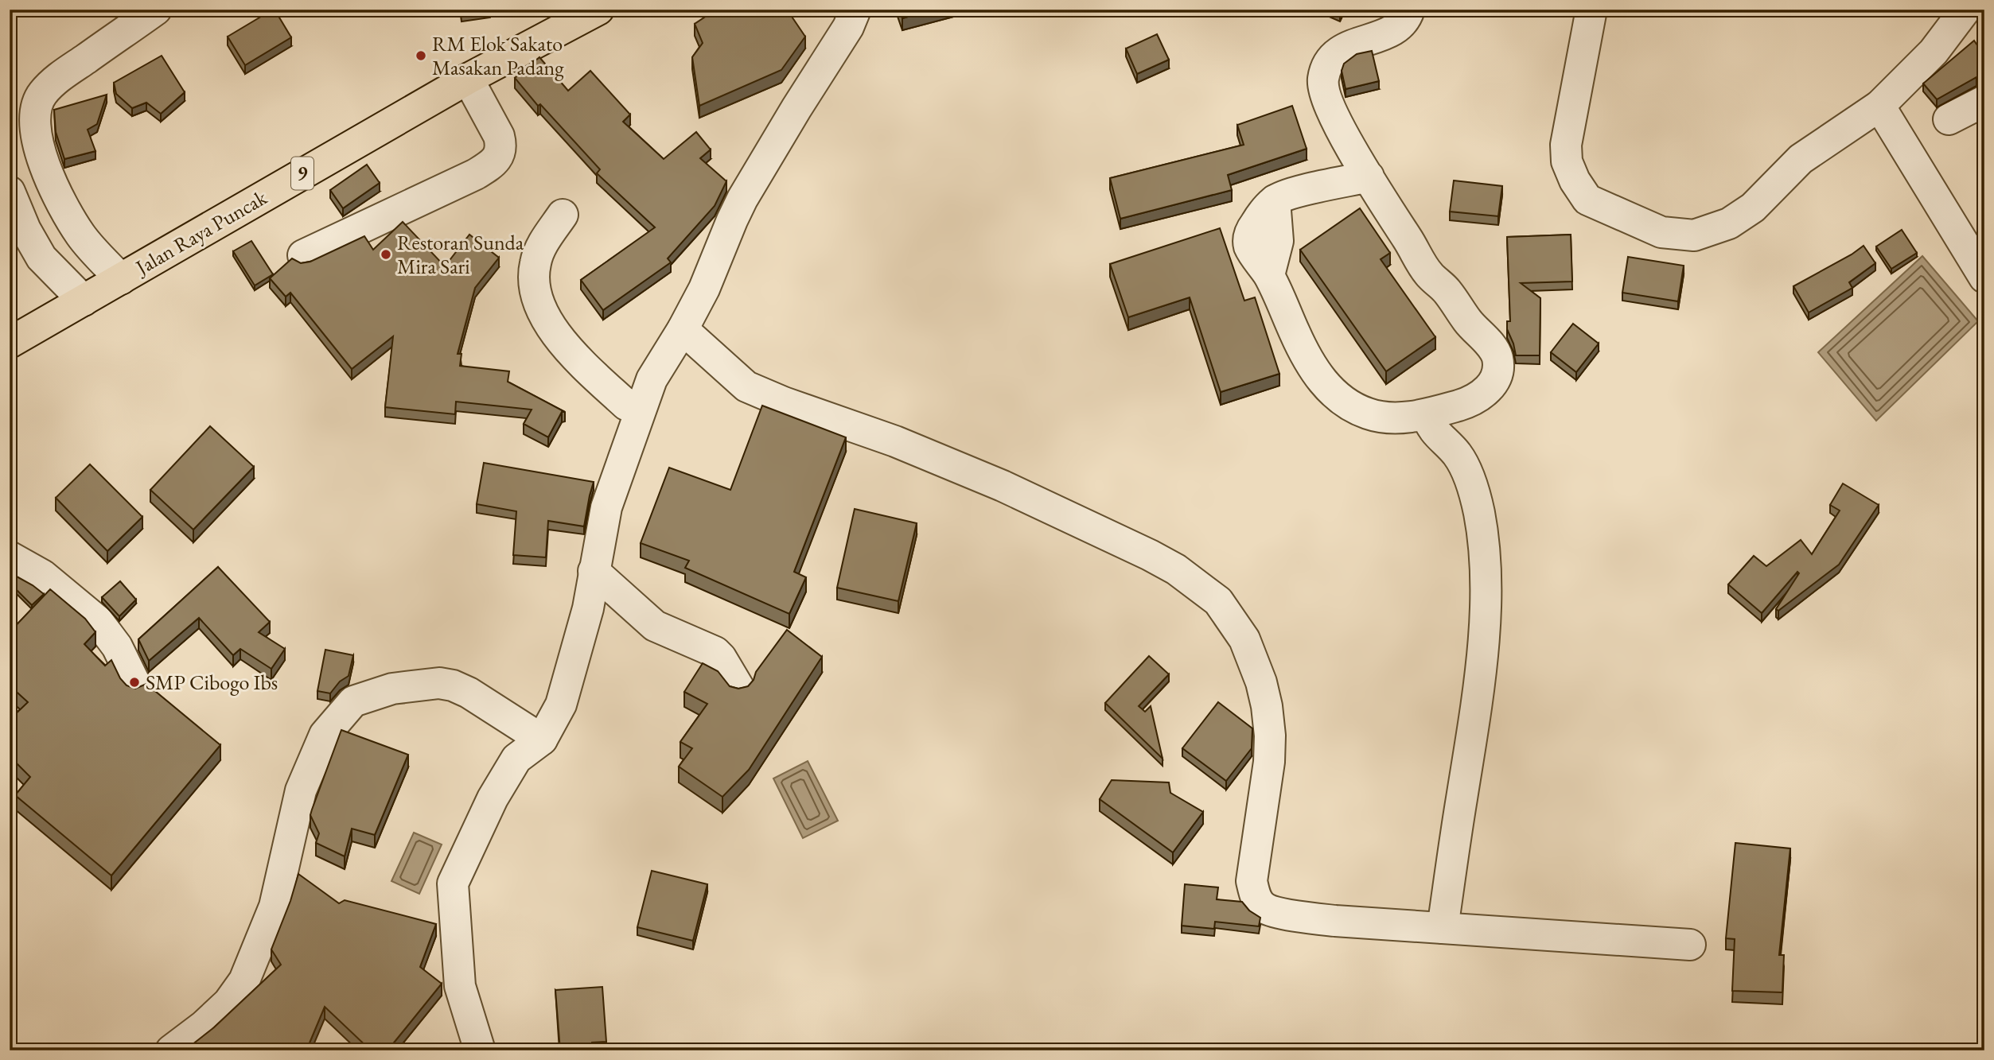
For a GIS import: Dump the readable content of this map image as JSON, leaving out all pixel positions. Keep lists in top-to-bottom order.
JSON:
{
  "streets": {
    "highway": ["9", "Jalan Raya Puncak"]
  },
  "places": ["RM Elok Sakato Masakan Padang", "Restoran Sunda Mira Sari", "SMP Cibogo Ibs"]
}
